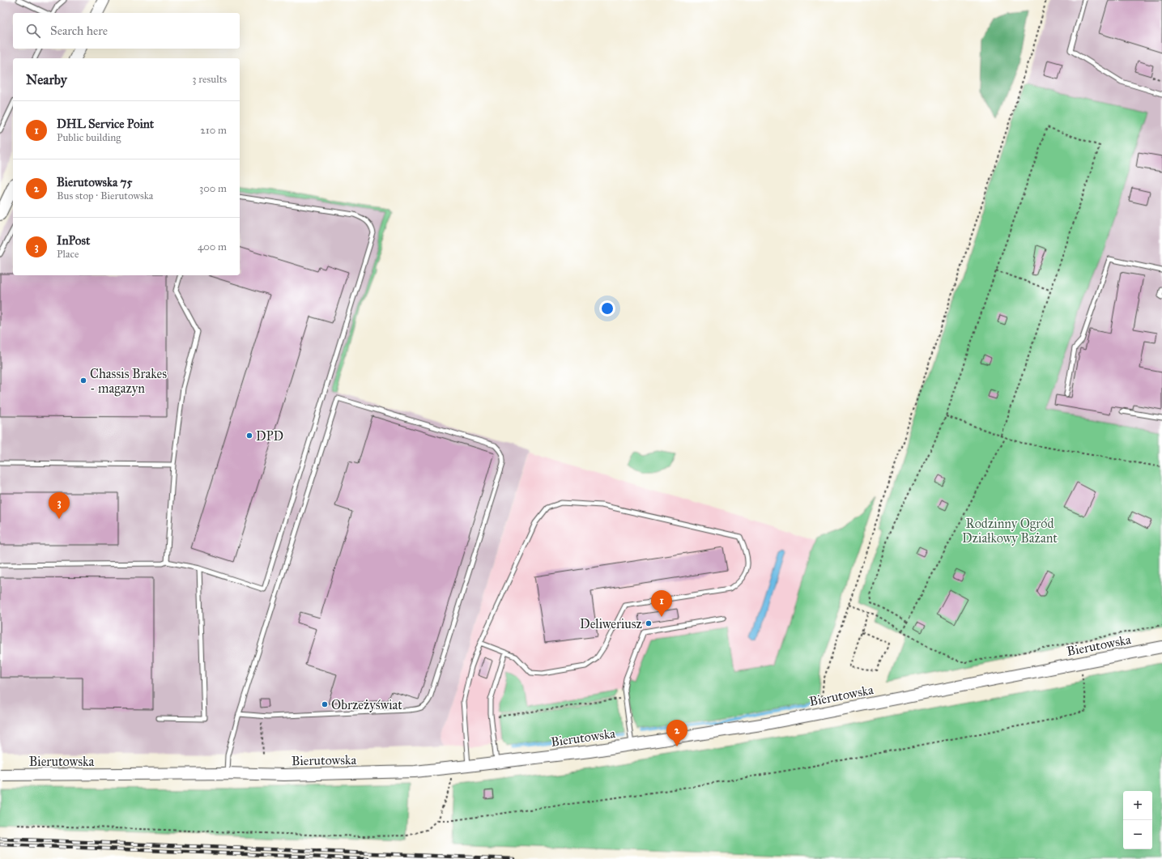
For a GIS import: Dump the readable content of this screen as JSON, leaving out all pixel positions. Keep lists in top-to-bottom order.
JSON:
{
  "streets": {
    "street": ["Bierutowska"]
  },
  "parks": ["Rodzinny Ogród Działkowy Bażant"],
  "places": [
    "Chassis Brakes - magazyn",
    "DPD",
    "Deliweriusz",
    "Obrzeżyświat"
  ],
  "page": {
    "search": "Search here",
    "heading": ["Nearby", "3 results"],
    "list": [
      {
        "mark": "1",
        "name": "DHL Service Point",
        "note": "Public building",
        "value": "210 m"
      },
      {
        "mark": "2",
        "name": "Bierutowska 75",
        "note": "Bus stop · Bierutowska",
        "value": "300 m"
      },
      {
        "mark": "3",
        "name": "InPost",
        "note": "Place",
        "value": "400 m"
      }
    ],
    "pins": ["3", "1", "2"],
    "map_buttons": ["+", "−"]
  }
}
